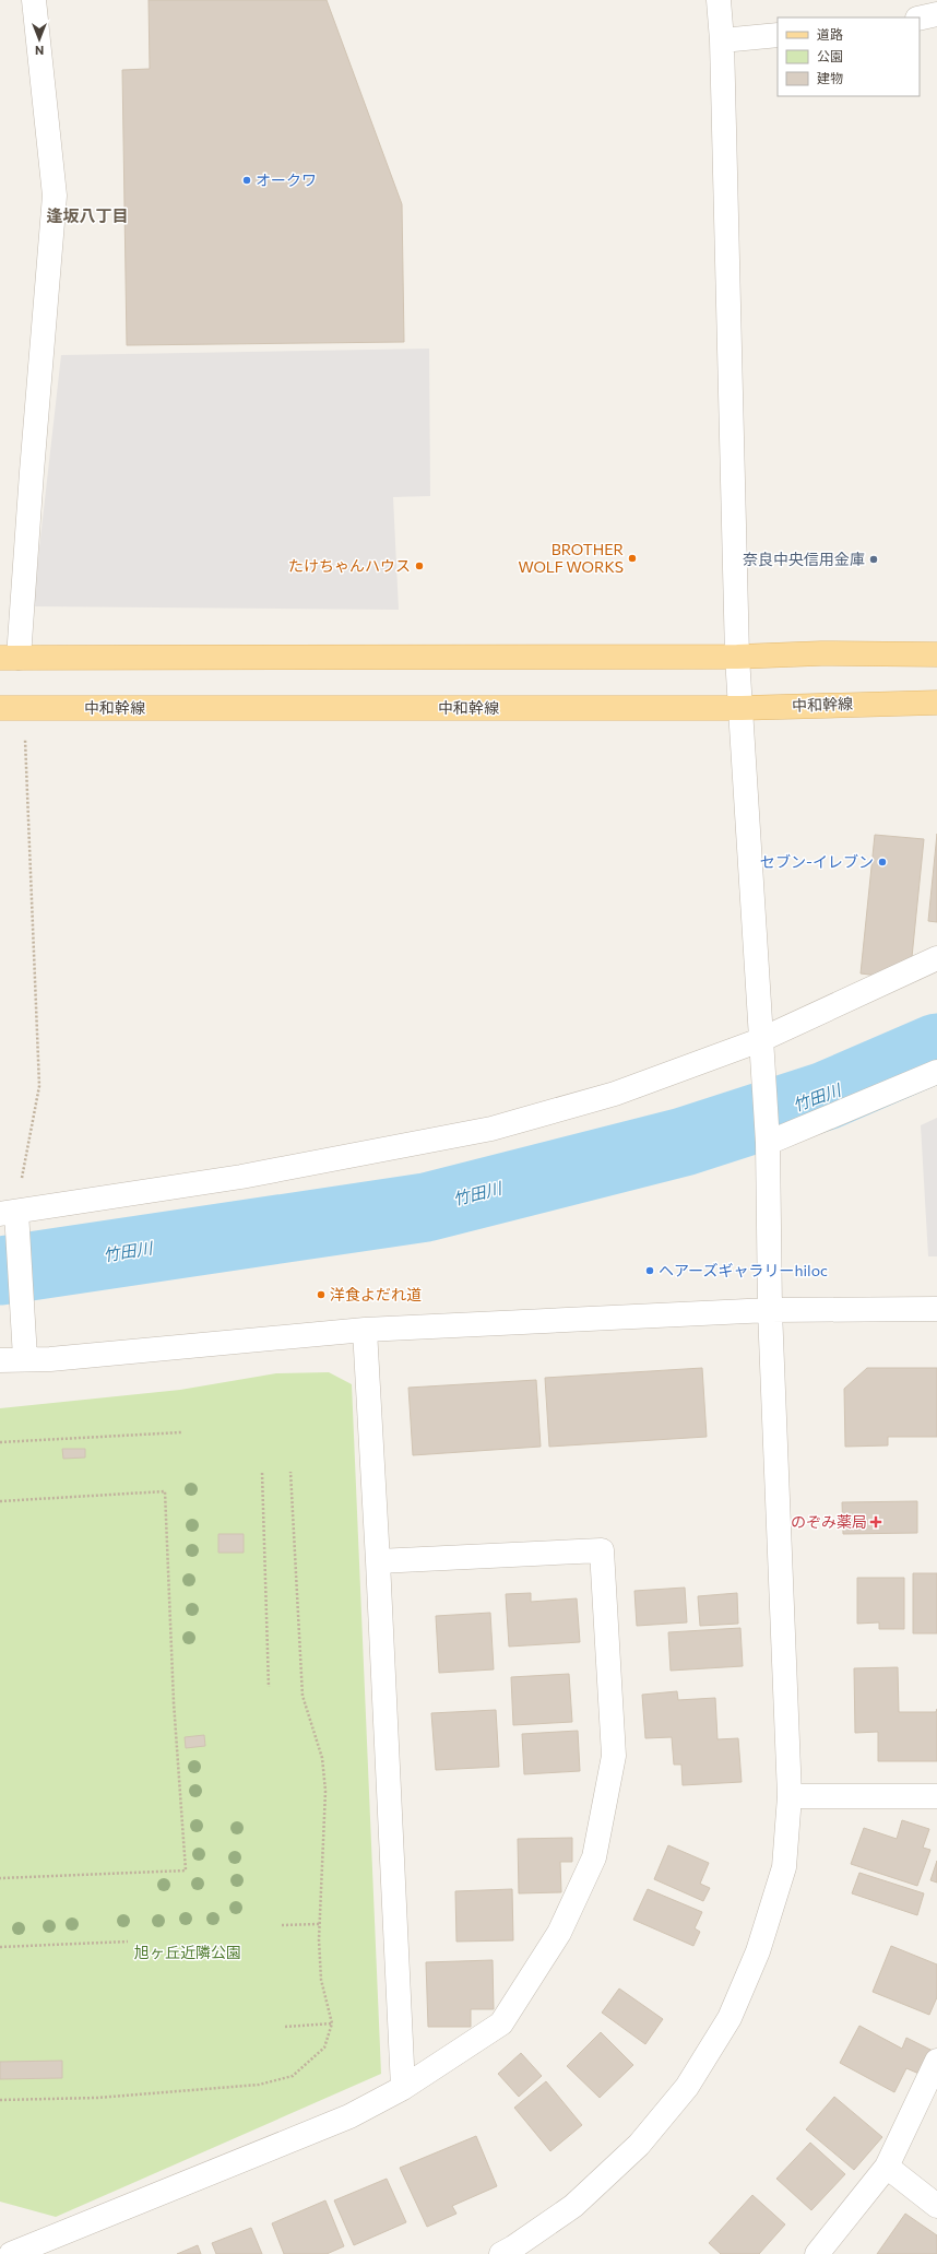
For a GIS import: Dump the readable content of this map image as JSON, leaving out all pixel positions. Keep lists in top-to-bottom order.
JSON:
{
  "streets": {
    "main road": ["中和幹線"]
  },
  "districts": ["逢坂八丁目"],
  "water": ["竹田川"],
  "parks": ["旭ヶ丘近隣公園"],
  "places": {
    "other": [
      "オークワ",
      "BROTHER WOLF WORKS",
      "奈良中央信用金庫",
      "たけちゃんハウス",
      "セブン-イレブン",
      "ヘアーズギャラリーhiloc",
      "洋食よだれ道"
    ],
    "health": ["のぞみ薬局"]
  },
  "legend": ["道路", "公園", "建物"],
  "north": "bottom"
}
